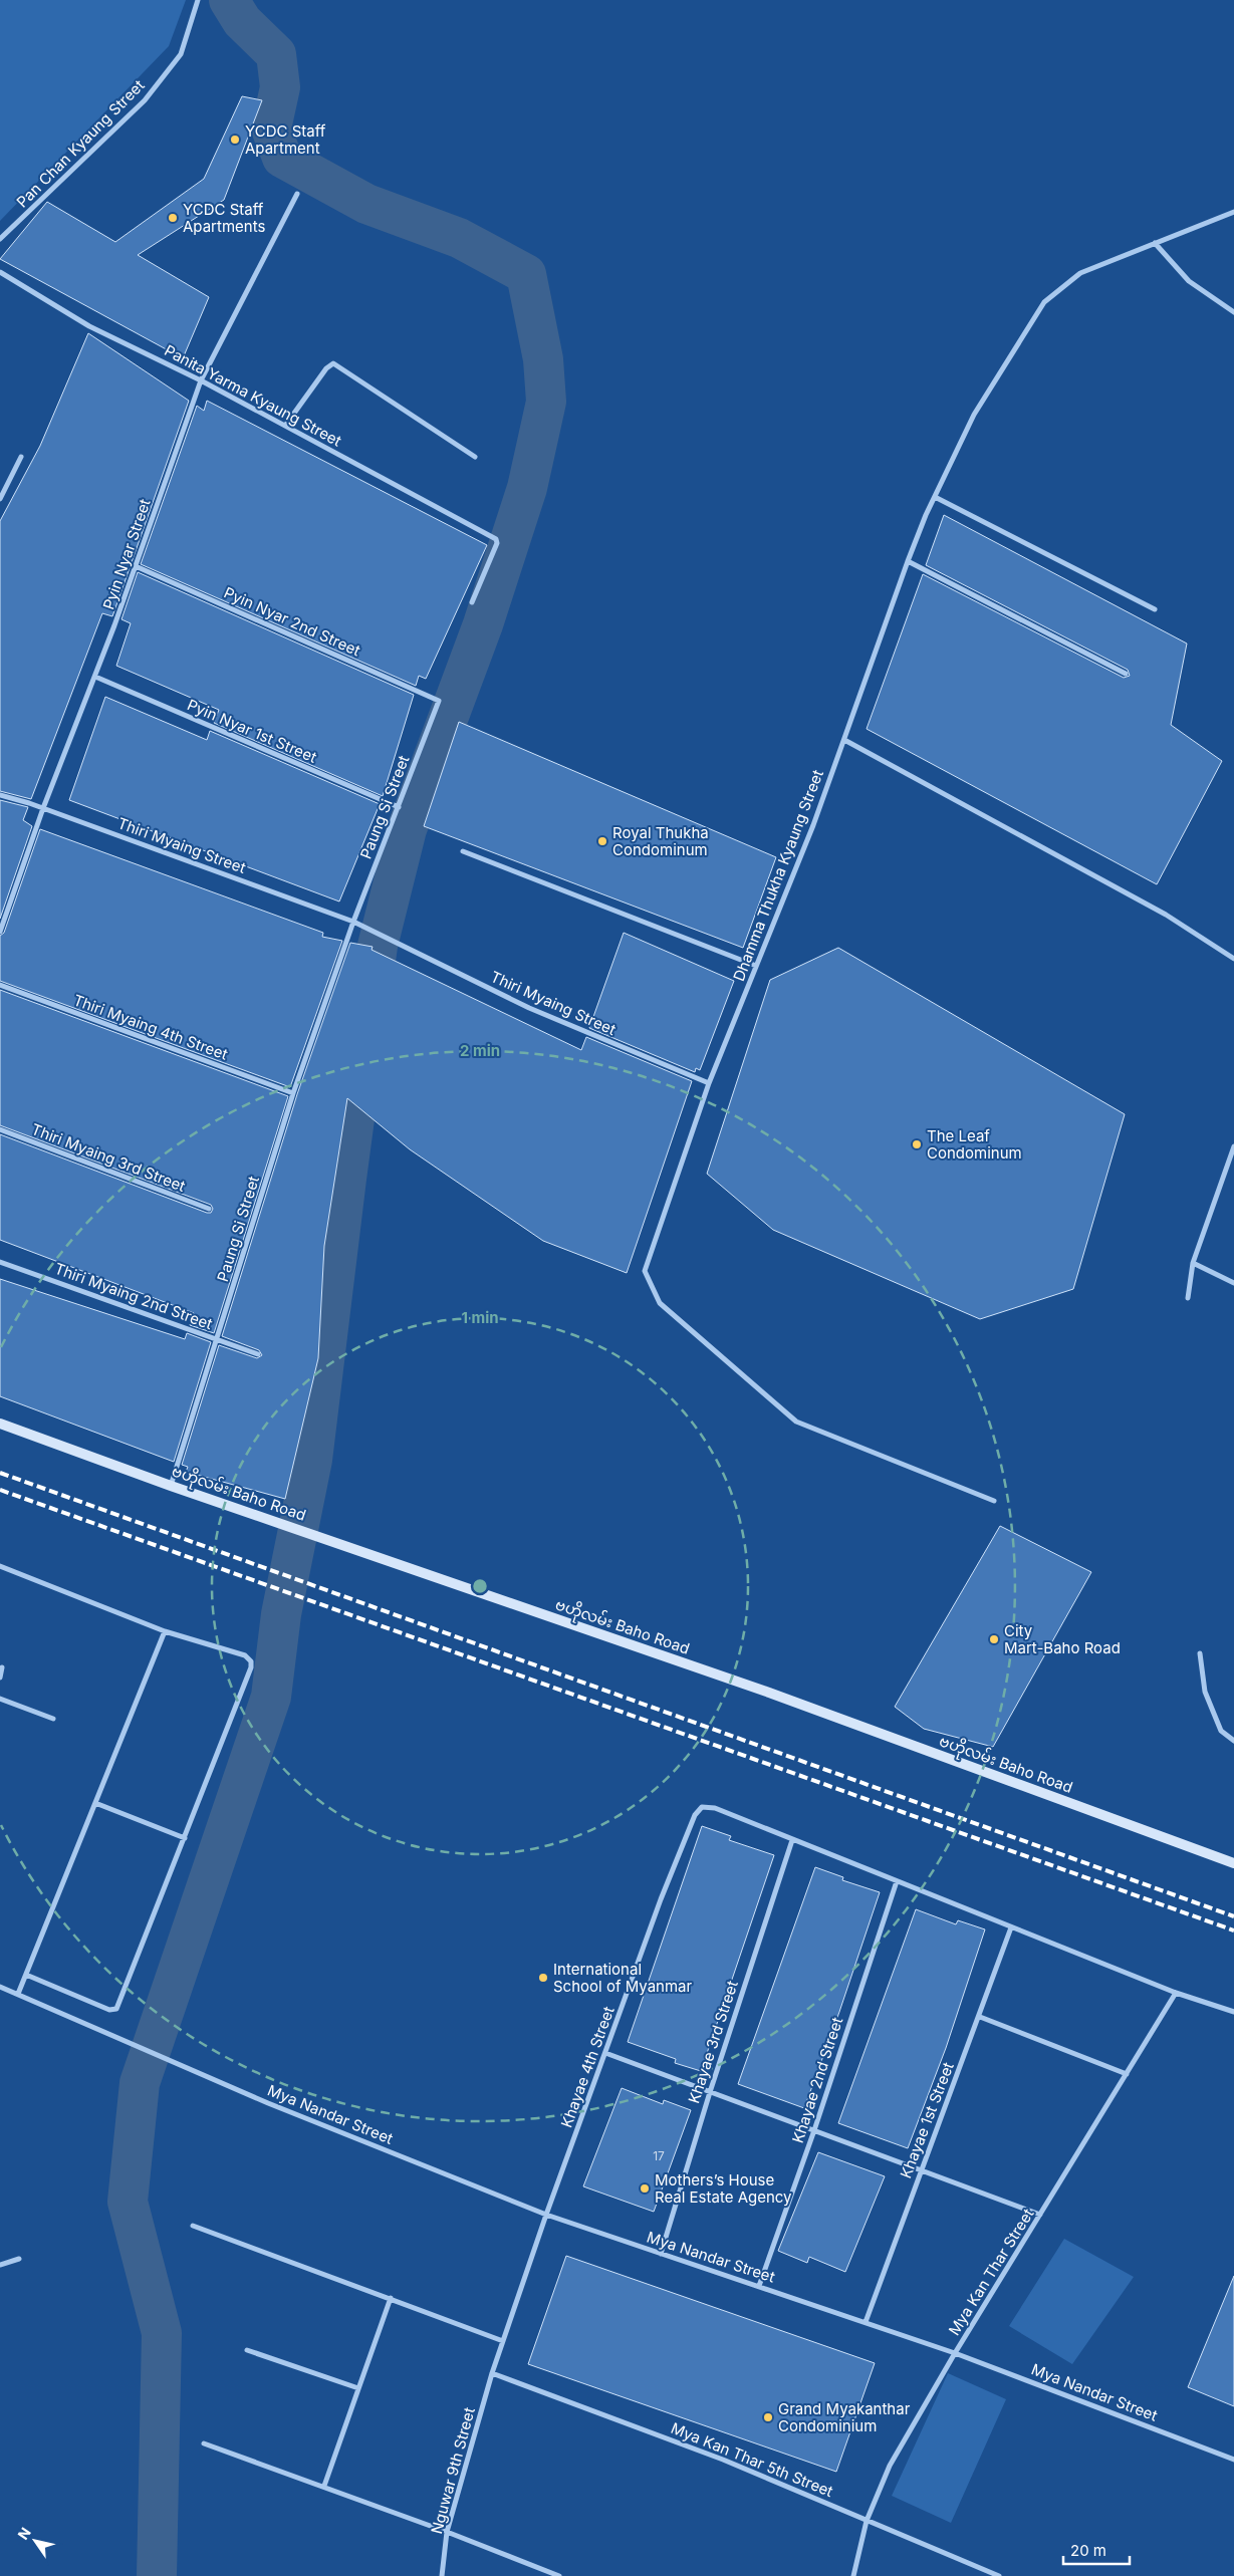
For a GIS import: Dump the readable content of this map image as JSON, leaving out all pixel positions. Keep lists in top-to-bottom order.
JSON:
{
  "streets": {
    "main road": ["ဗဟိုလမ်း Baho Road"],
    "street": [
      "Pan Chan Kyaung Street",
      "Panita Yarma Kyaung Street",
      "Pyin Nyar Street",
      "Pyin Nyar 2nd Street",
      "Pyin Nyar 1st Street",
      "Paung Si Street",
      "Thiri Myaing Street",
      "Dhamma Thukha Kyaung Street",
      "Thiri Myaing 4th Street",
      "Thiri Myaing 3rd Street",
      "Thiri Myaing 2nd Street",
      "Khayae 3rd Street",
      "Khayae 4th Street",
      "Khayae 2nd Street",
      "Mya Nandar Street",
      "Khayae 1st Street",
      "Mya Kan Thar Street",
      "Mya Kan Thar 5th Street",
      "Nguwar 9th Street"
    ]
  },
  "crossings": [
    ["Panita Yarma Kyaung Street", "Pyin Nyar Street"],
    ["Pyin Nyar Street", "Pyin Nyar 2nd Street"],
    ["Pyin Nyar Street", "Pyin Nyar 1st Street"],
    ["Pyin Nyar Street", "Thiri Myaing Street"],
    ["Pyin Nyar 2nd Street", "Paung Si Street"],
    ["Pyin Nyar 1st Street", "Paung Si Street"],
    ["Paung Si Street", "Thiri Myaing Street"],
    ["Paung Si Street", "Thiri Myaing 4th Street"],
    ["Paung Si Street", "Thiri Myaing 2nd Street"],
    ["Paung Si Street", "ဗဟိုလမ်း Baho Road"],
    ["Thiri Myaing Street", "Dhamma Thukha Kyaung Street"],
    ["Khayae 3rd Street", "Khayae 4th Street"],
    ["Khayae 3rd Street", "Mya Nandar Street"],
    ["Khayae 4th Street", "Mya Nandar Street"],
    ["Khayae 4th Street", "Nguwar 9th Street"],
    ["Khayae 2nd Street", "Mya Nandar Street"],
    ["Mya Nandar Street", "Khayae 1st Street"],
    ["Mya Nandar Street", "Mya Kan Thar Street"],
    ["Mya Kan Thar Street", "Mya Kan Thar 5th Street"],
    ["Mya Kan Thar 5th Street", "Nguwar 9th Street"]
  ],
  "places": [
    "YCDC Staff Apartment",
    "YCDC Staff Apartments",
    "Royal Thukha Condominum",
    "The Leaf Condominum",
    "City Mart-Baho Road",
    "International School of Myanmar",
    "Mothers’s House Real Estate Agency",
    "Grand Myakanthar Condominium"
  ],
  "house_numbers": ["17"],
  "scale_bar": "20 m",
  "north": "top left",
  "rings": ["2 min", "1 min"]
}
